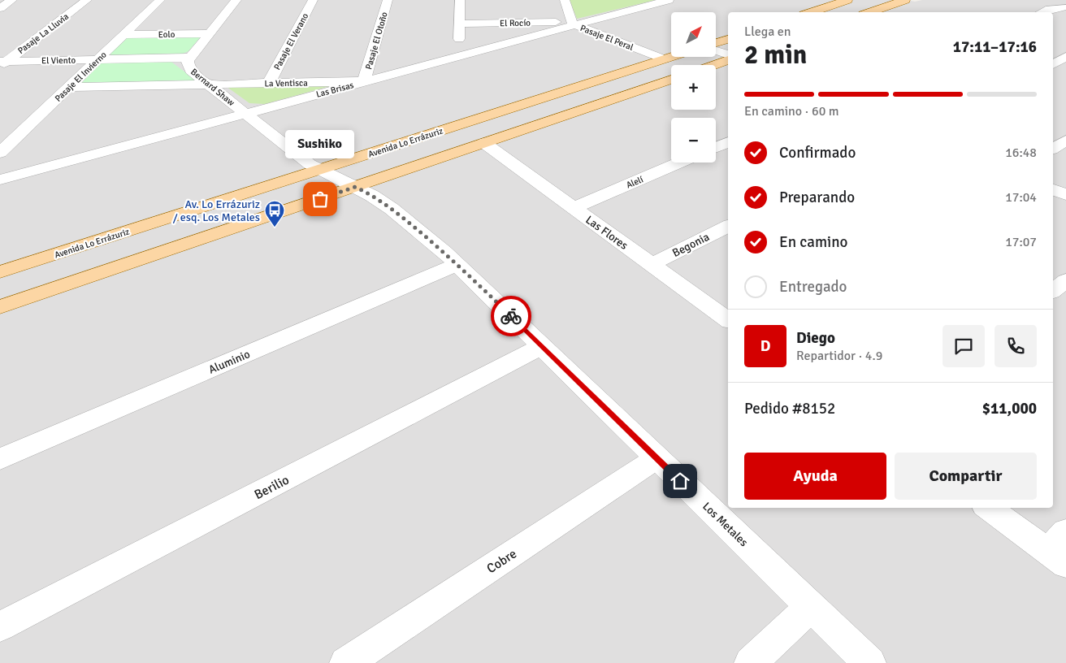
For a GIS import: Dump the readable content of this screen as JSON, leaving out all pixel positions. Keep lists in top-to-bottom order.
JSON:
{
  "streets": {
    "main road": ["Avenida Lo Errázuriz"],
    "street": [
      "El Rocío",
      "Pasaje La Lluvia",
      "Eolo",
      "Pasaje El Peral",
      "Pasaje El Otoño",
      "Pasaje El Verano",
      "El Viento",
      "Pasaje El Invierno",
      "La Ventisca",
      "Bernard Shaw",
      "Las Brisas",
      "Alelí",
      "Las Flores",
      "Begonia",
      "Aluminio",
      "Berilio",
      "Los Metales",
      "Cobre"
    ]
  },
  "crossings": [
    ["El Rocío", "Pasaje El Peral"],
    ["El Rocío", "Las Brisas"],
    ["Pasaje La Lluvia", "El Viento"],
    ["Eolo", "Pasaje El Invierno"],
    ["Eolo", "Bernard Shaw"],
    ["Pasaje El Peral", "Las Brisas"],
    ["Pasaje El Peral", "Avenida Lo Errázuriz"],
    ["Pasaje El Otoño", "La Ventisca"],
    ["Pasaje El Otoño", "Las Brisas"],
    ["Pasaje El Verano", "La Ventisca"],
    ["El Viento", "Pasaje El Invierno"],
    ["El Viento", "Bernard Shaw"],
    ["Pasaje El Invierno", "La Ventisca"],
    ["La Ventisca", "Bernard Shaw"],
    ["La Ventisca", "Las Brisas"],
    ["Bernard Shaw", "Las Brisas"],
    ["Avenida Lo Errázuriz", "Los Metales"],
    ["Alelí", "Las Flores"],
    ["Las Flores", "Begonia"],
    ["Aluminio", "Los Metales"],
    ["Berilio", "Los Metales"],
    ["Los Metales", "Cobre"]
  ],
  "places": {
    "other": ["Sushiko"],
    "bus stop": ["Av. Lo Errázuriz / esq. Los Metales"]
  },
  "north": "top right",
  "page": {
    "map_buttons": ["+", "−"],
    "heading": ["2 min", "Llega en", "17:11–17:16"],
    "panel": [
      "Diego",
      "Repartidor · 4.9",
      "Pedido #8152",
      "$11,000"
    ],
    "bar": "En camino · 60 m",
    "bubble": "Sushiko",
    "list": [
      ["Confirmado", "16:48"],
      ["Preparando", "17:04"],
      ["En camino", "17:07"],
      "Entregado"
    ],
    "round": "D",
    "buttons": ["Ayuda", "Compartir"]
  }
}
